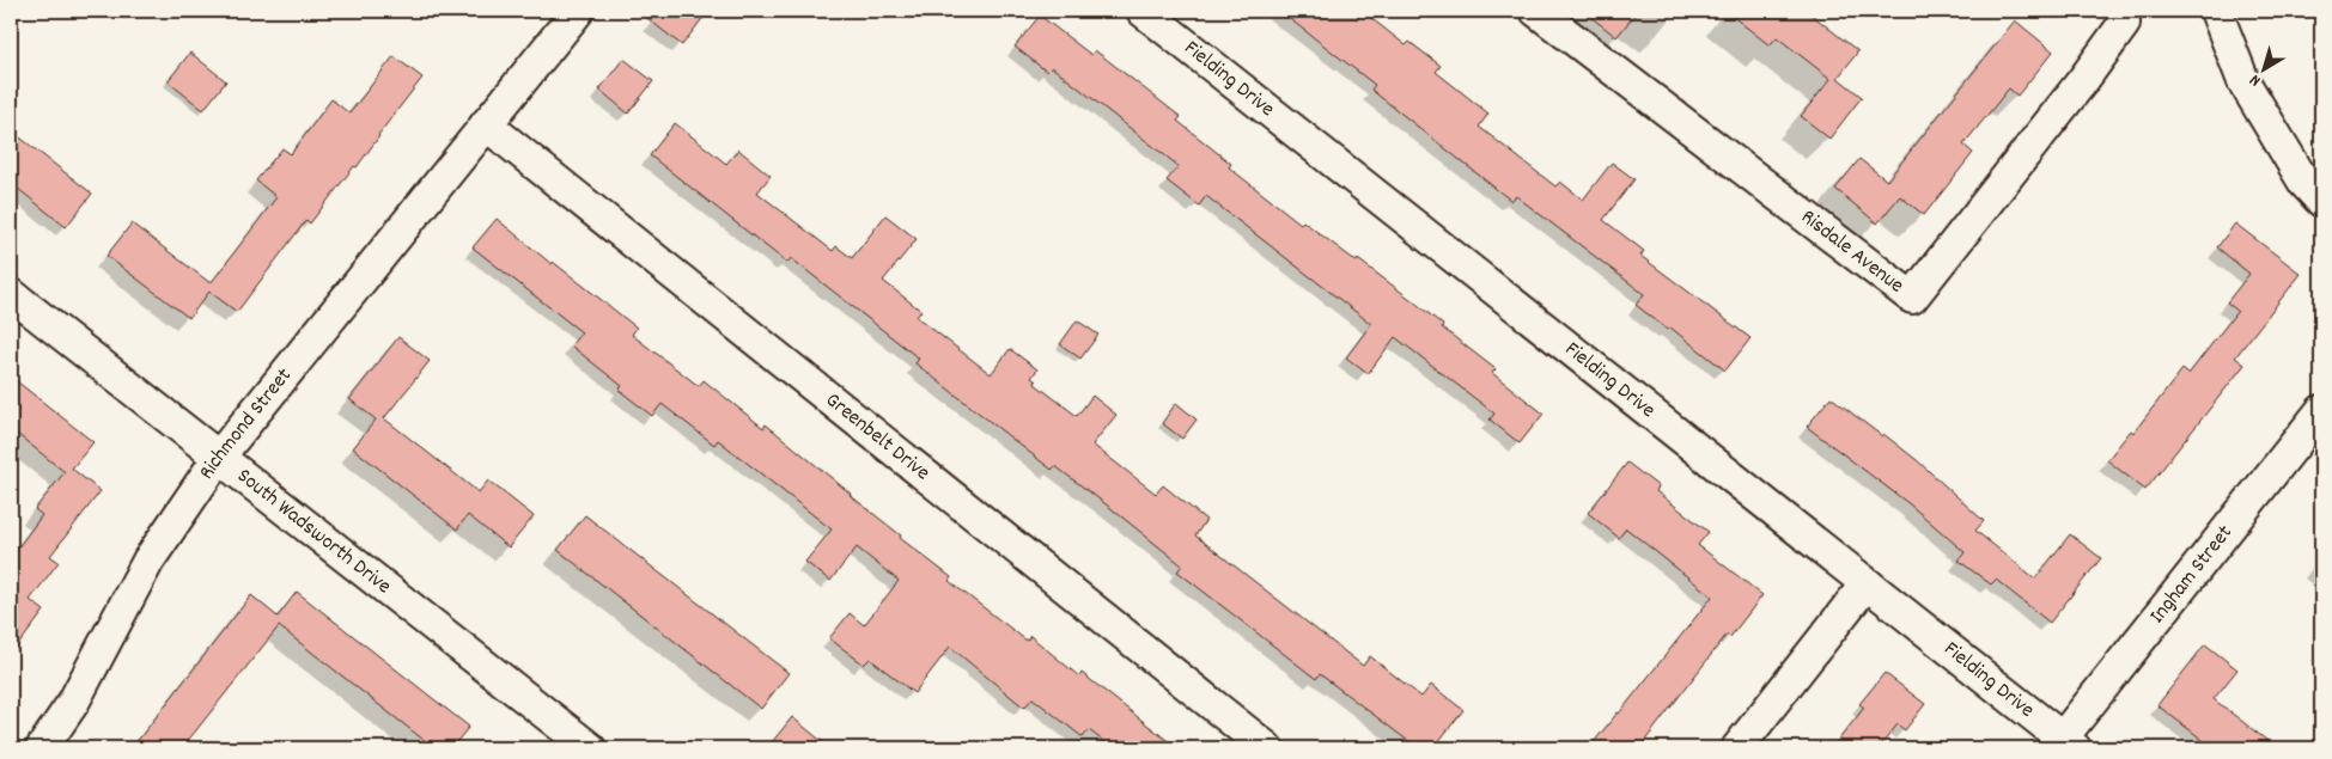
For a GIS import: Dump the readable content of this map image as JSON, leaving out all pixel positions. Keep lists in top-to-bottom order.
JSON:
{
  "streets": {
    "street": [
      "Fielding Drive",
      "Risdale Avenue",
      "Richmond Street",
      "Greenbelt Drive",
      "South Wadsworth Drive",
      "Ingham Street"
    ]
  },
  "crossings": [
    ["Fielding Drive", "Ingham Street"],
    ["Richmond Street", "Greenbelt Drive"],
    ["Richmond Street", "South Wadsworth Drive"]
  ],
  "north": "bottom left"
}
